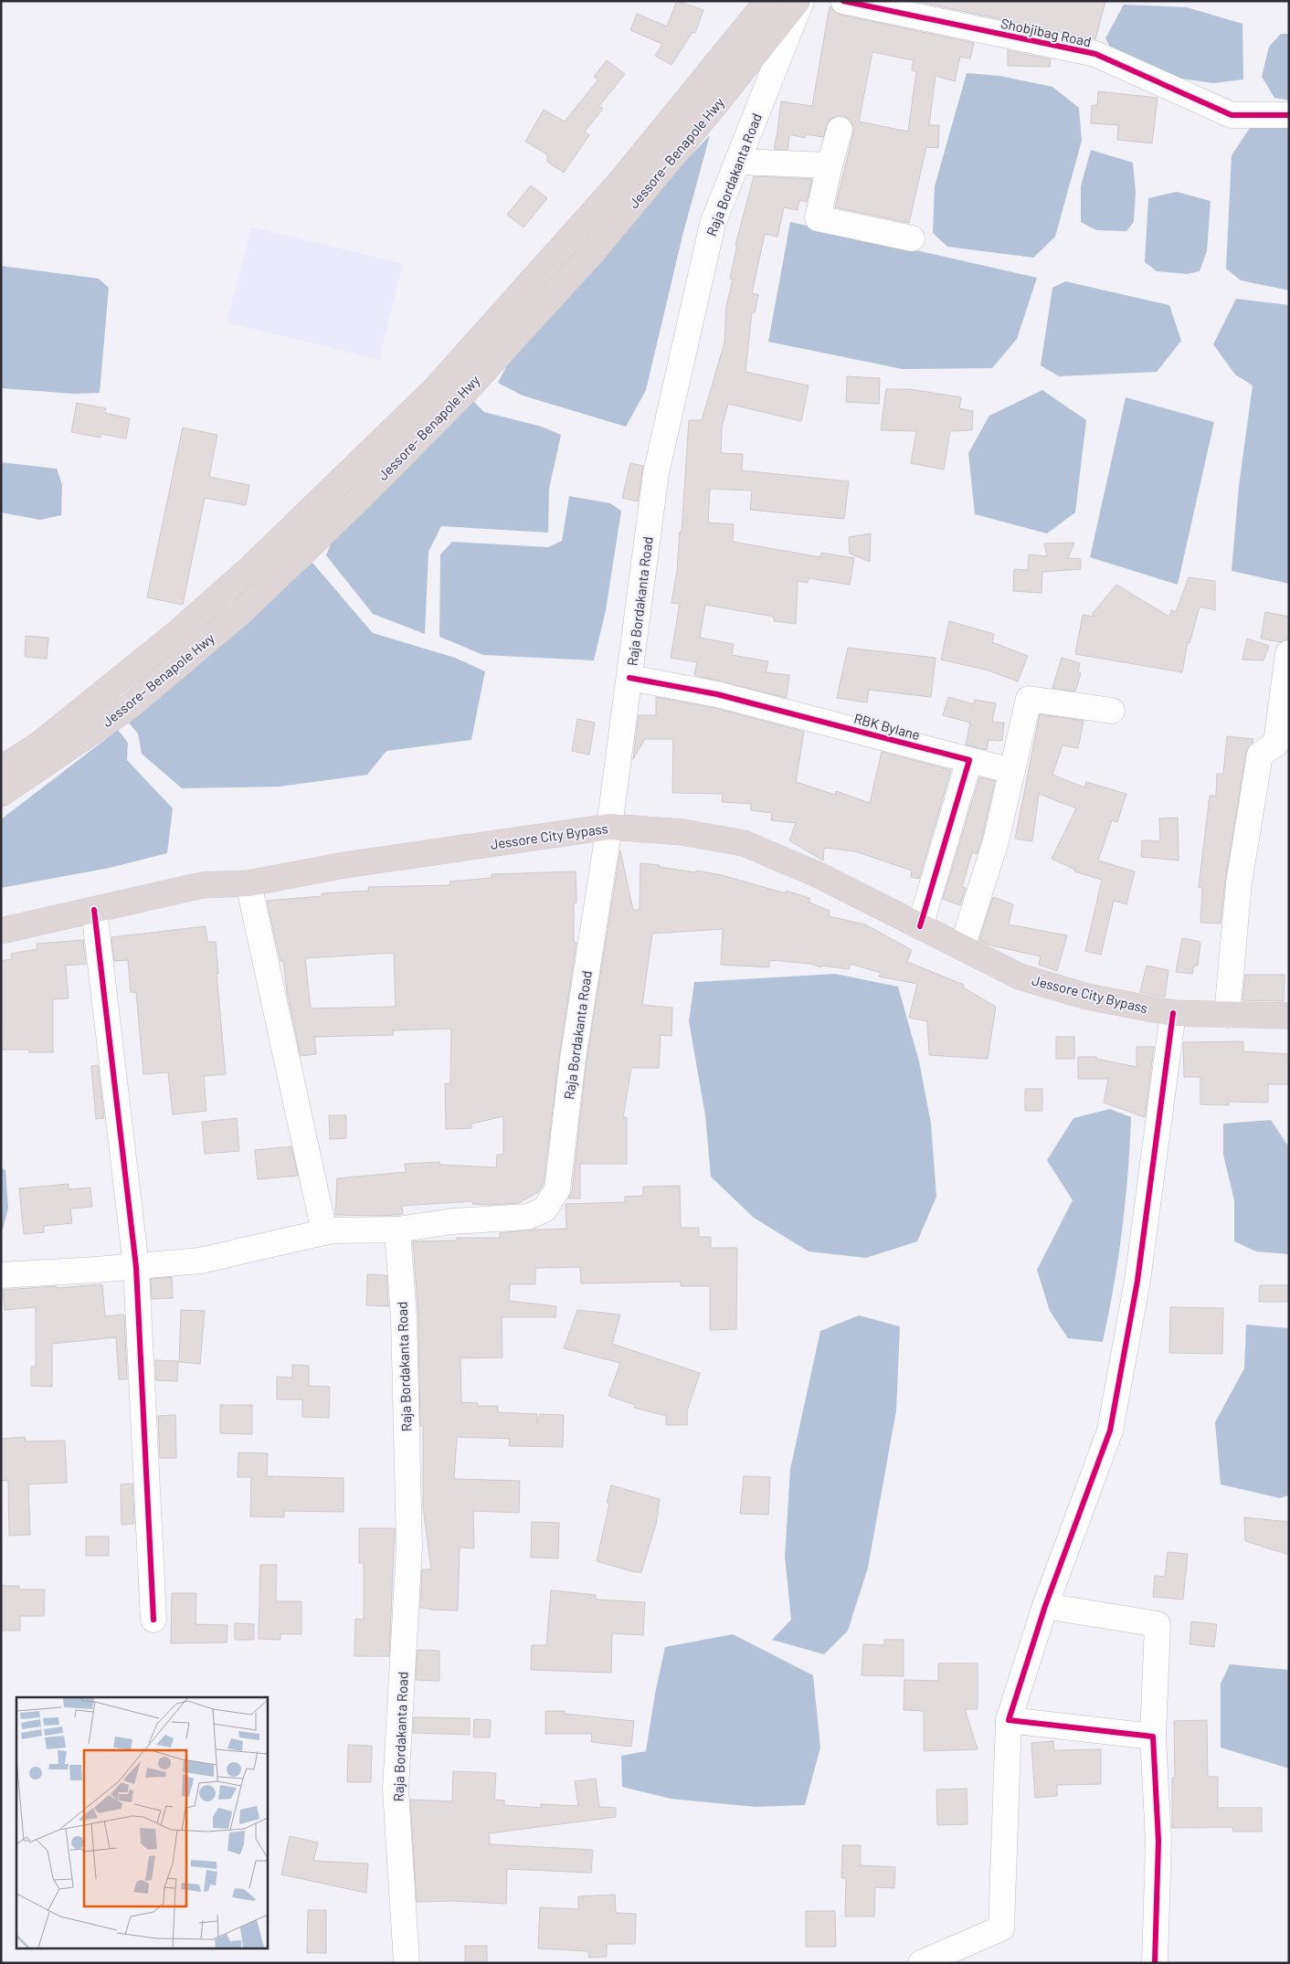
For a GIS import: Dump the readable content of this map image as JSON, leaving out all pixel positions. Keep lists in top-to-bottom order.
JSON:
{
  "streets": {
    "highway": ["Jessore- Benapole Hwy", "Jessore City Bypass"],
    "street": ["Shobjibag Road", "Raja Bordakanta Road", "RBK Bylane"]
  },
  "crossings": [
    ["Jessore- Benapole Hwy", "Raja Bordakanta Road"],
    ["Raja Bordakanta Road", "RBK Bylane"],
    ["Raja Bordakanta Road", "Jessore City Bypass"]
  ]
}
